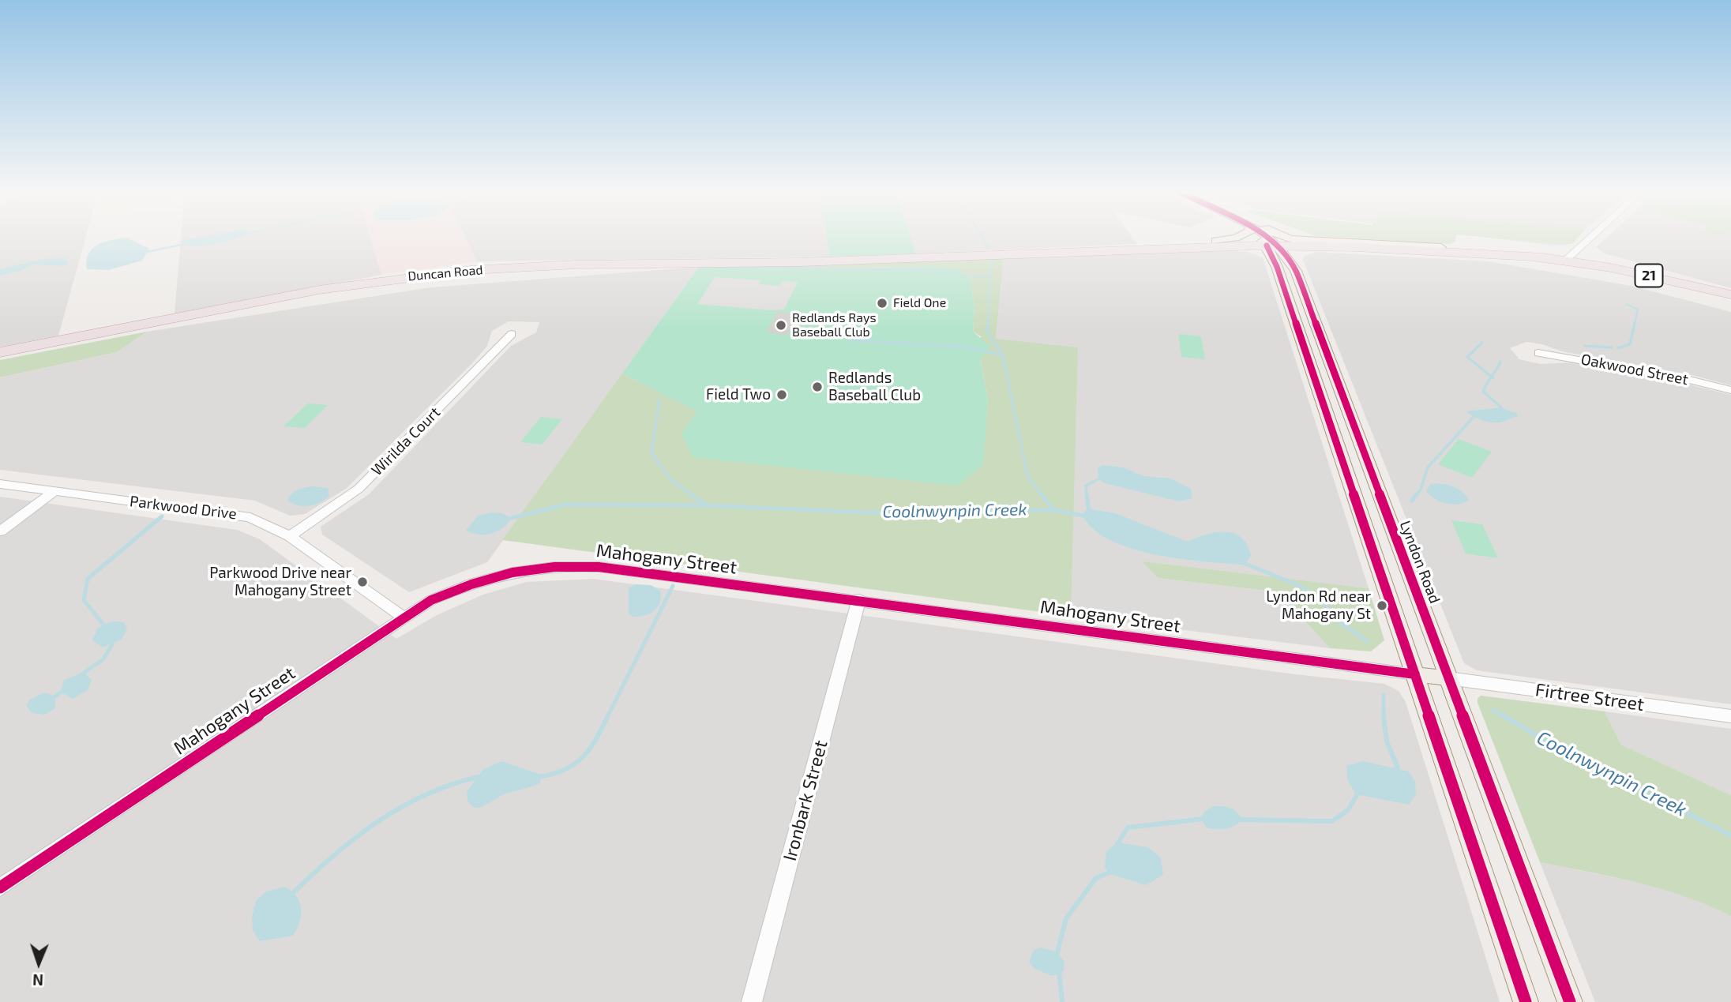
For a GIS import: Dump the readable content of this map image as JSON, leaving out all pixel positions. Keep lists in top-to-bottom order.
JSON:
{
  "streets": {
    "highway": ["Duncan Road", "21"],
    "main road": ["Lyndon Road"],
    "street": [
      "Oakwood Street",
      "Wirilda Court",
      "Parkwood Drive",
      "Mahogany Street",
      "Firtree Street",
      "Ironbark Street"
    ]
  },
  "crossings": [
    ["Duncan Road", "21"],
    ["Duncan Road", "Lyndon Road"],
    ["21", "Lyndon Road"],
    ["Wirilda Court", "Parkwood Drive"],
    ["Parkwood Drive", "Mahogany Street"],
    ["Mahogany Street", "Lyndon Road"],
    ["Mahogany Street", "Ironbark Street"],
    ["Lyndon Road", "Firtree Street"]
  ],
  "water": ["Coolnwynpin Creek"],
  "places": [
    "Field One",
    "Redlands Rays Baseball Club",
    "Redlands Baseball Club",
    "Field Two",
    "Parkwood Drive near Mahogany Street",
    "Lyndon Rd near Mahogany St"
  ],
  "north": "bottom"
}
